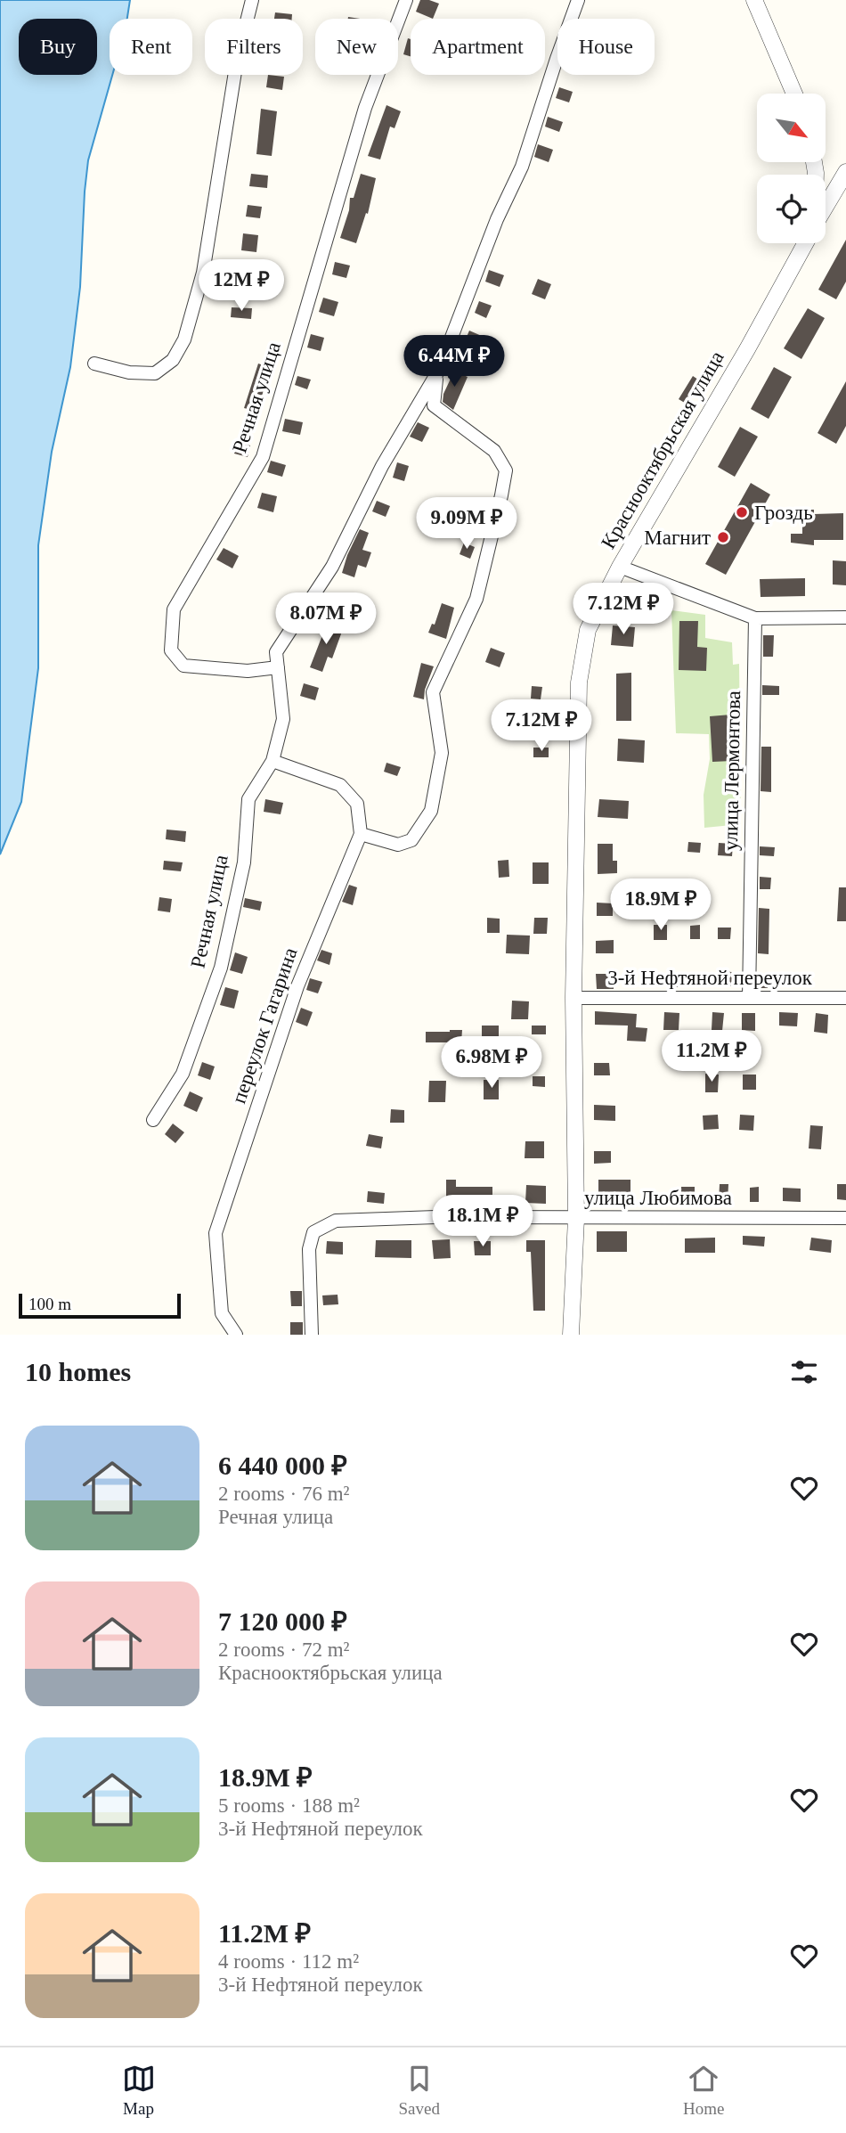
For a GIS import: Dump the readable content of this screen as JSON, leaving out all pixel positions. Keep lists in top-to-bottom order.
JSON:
{
  "streets": {
    "street": [
      "Речная улица",
      "Краснооктябрьская улица",
      "улица Лермонтова",
      "3-й Нефтяной переулок",
      "переулок Гагарина",
      "улица Любимова"
    ]
  },
  "crossings": [
    ["Краснооктябрьская улица", "3-й Нефтяной переулок"],
    ["Краснооктябрьская улица", "улица Любимова"],
    ["улица Лермонтова", "3-й Нефтяной переулок"]
  ],
  "places": ["Гроздь", "Магнит"],
  "scale_bar": "100 m",
  "north": "bottom right",
  "page": {
    "chip": [
      "Buy",
      "Rent",
      "Filters",
      "New",
      "Apartment",
      "House"
    ],
    "price": [
      "12M ₽",
      "6.44M ₽",
      "9.09M ₽",
      "7.12M ₽",
      "8.07M ₽",
      "7.12M ₽",
      "18.9M ₽",
      "11.2M ₽",
      "6.98M ₽",
      "18.1M ₽"
    ],
    "scale": "100 m",
    "heading": "10 homes",
    "list": [
      {
        "name": "6 440 000 ₽",
        "note": "2 rooms · 76 m² · Речная улица"
      },
      {
        "name": "7 120 000 ₽",
        "note": "2 rooms · 72 m² · Краснооктябрьская улица"
      },
      {
        "name": "18.9M ₽",
        "note": "5 rooms · 188 m² · 3-й Нефтяной переулок"
      },
      {
        "name": "11.2M ₽",
        "note": "4 rooms · 112 m² · 3-й Нефтяной переулок"
      }
    ],
    "tabs": ["Map", "Saved", "Home"]
  }
}
